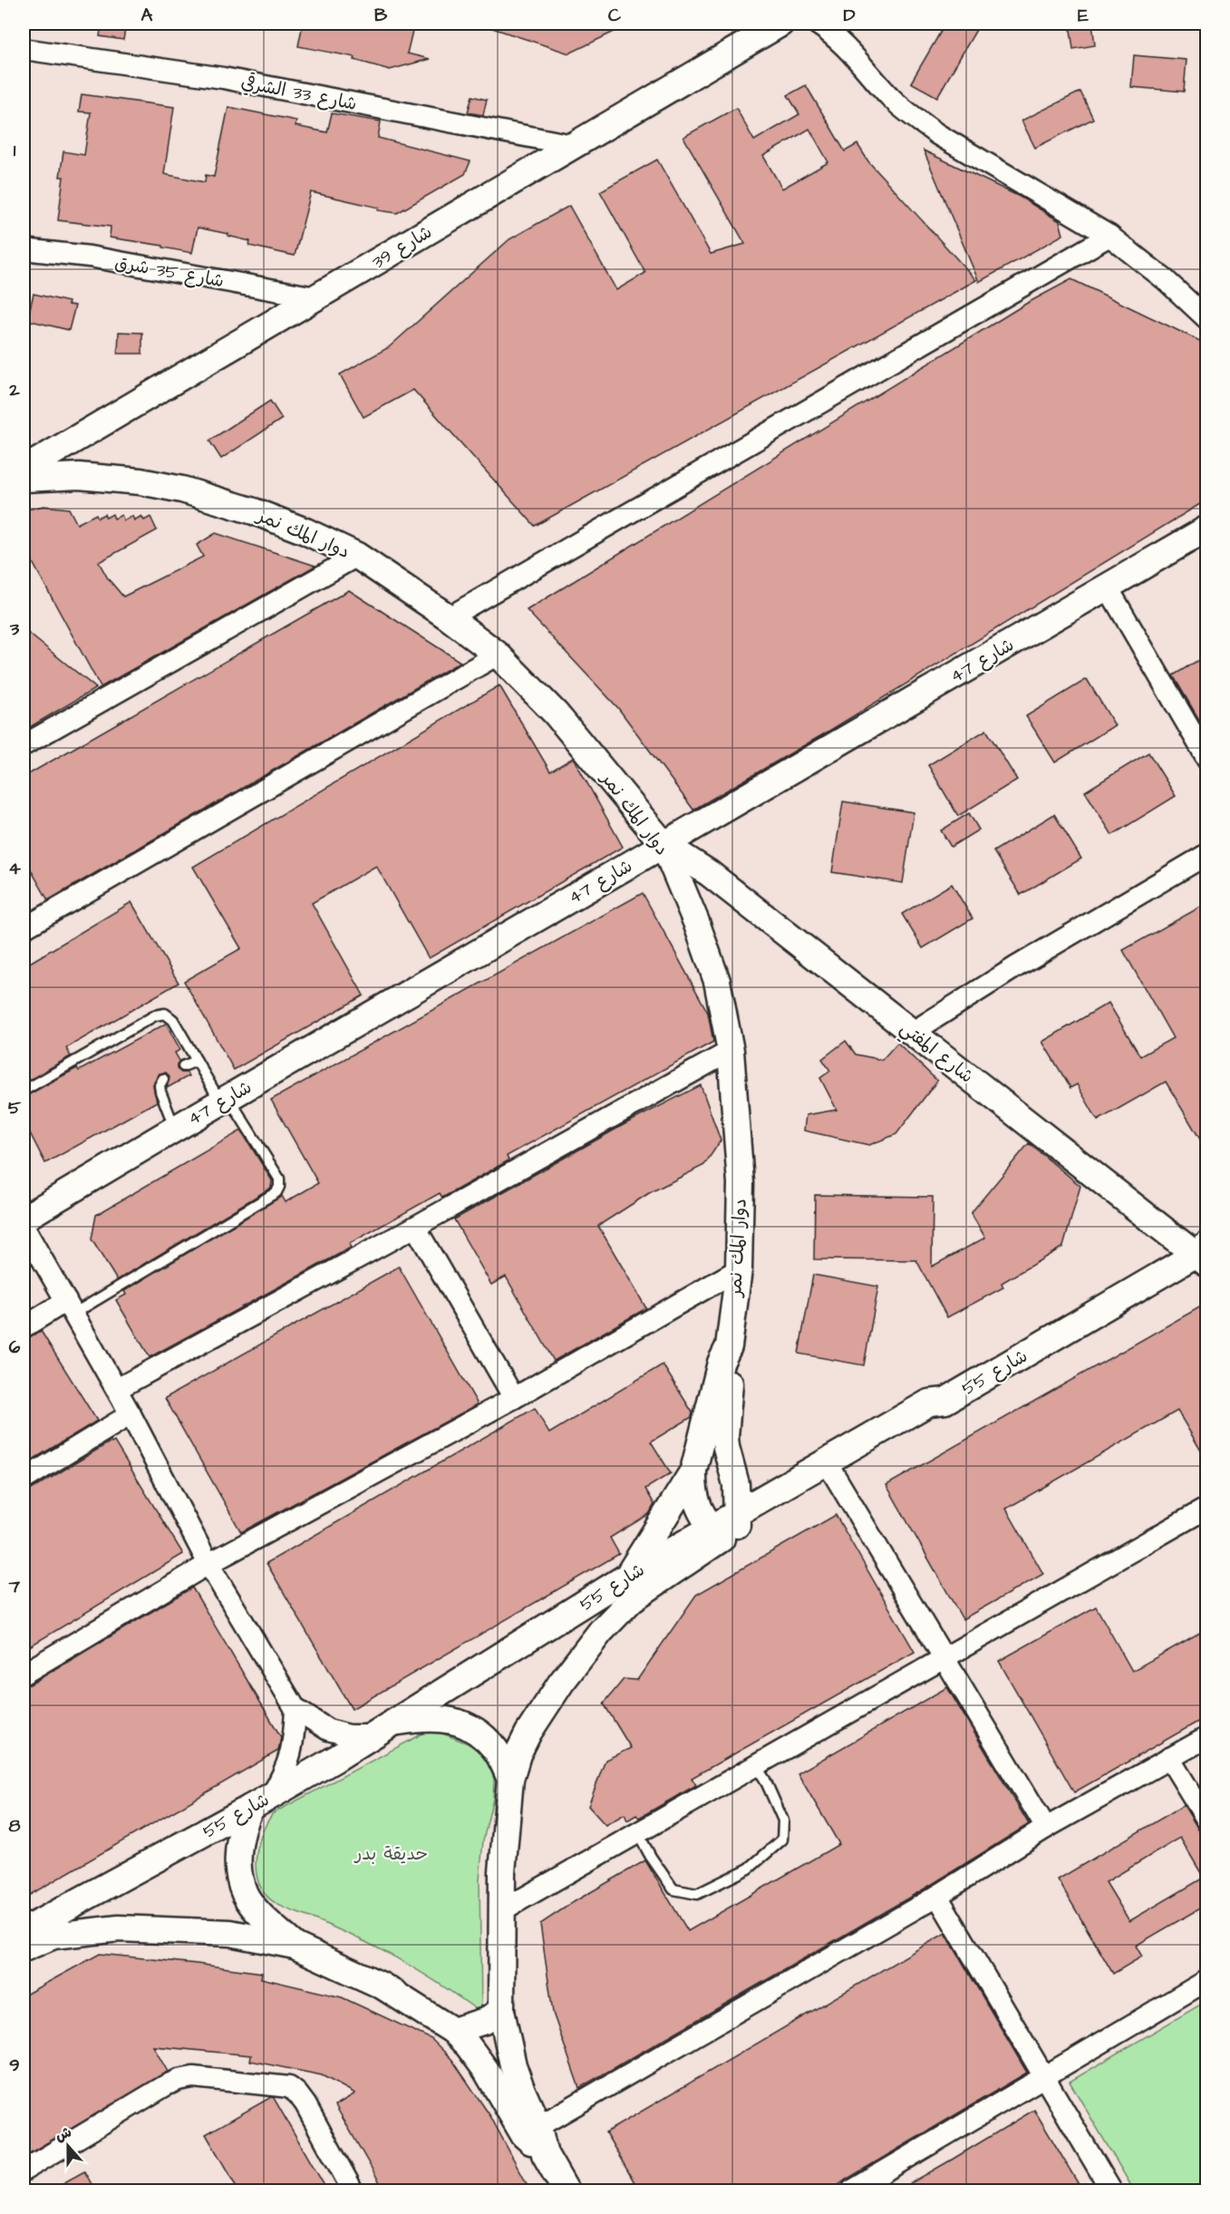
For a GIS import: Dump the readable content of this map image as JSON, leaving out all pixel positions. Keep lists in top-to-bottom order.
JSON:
{
  "streets": {
    "street": [
      "شارع 33 الشرقي",
      "شارع 39",
      "شارع 35 شرق",
      "دوار المك نمر",
      "شارع 47",
      "شارع المفتي",
      "شارع 55"
    ]
  },
  "crossings": [
    ["شارع 33 الشرقي", "شارع 39"],
    ["شارع 39", "شارع 35 شرق"],
    ["دوار المك نمر", "شارع 47"],
    ["دوار المك نمر", "شارع المفتي"],
    ["دوار المك نمر", "شارع 55"],
    ["شارع 47", "شارع المفتي"],
    ["شارع المفتي", "شارع 55"]
  ],
  "parks": ["حديقة بدر"],
  "north": "top",
  "grid": {
    "columns": [
      "A",
      "B",
      "C",
      "D",
      "E"
    ],
    "rows": [
      "1",
      "2",
      "3",
      "4",
      "5",
      "6",
      "7",
      "8",
      "9"
    ]
  }
}
